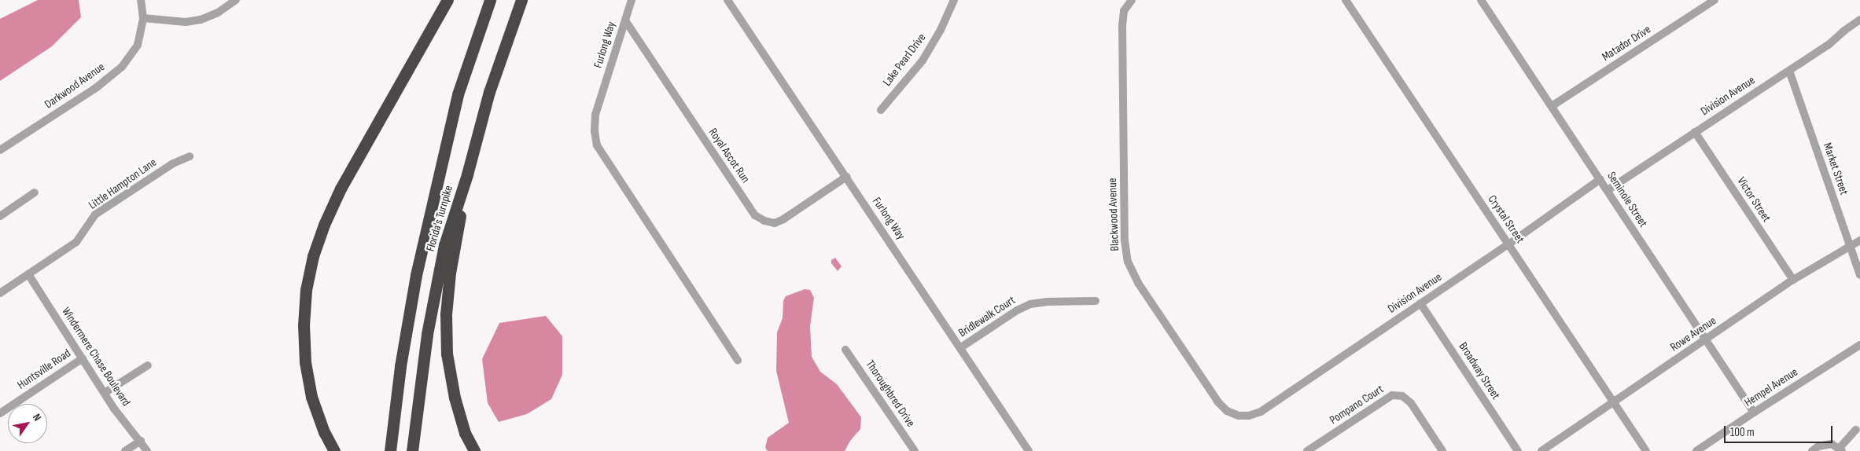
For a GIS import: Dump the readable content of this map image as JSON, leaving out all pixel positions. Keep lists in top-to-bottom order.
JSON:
{
  "streets": {
    "highway": ["Florida's Turnpike"],
    "street": [
      "Matador Drive",
      "Furlong Way",
      "Lake Pearl Drive",
      "Darkwood Avenue",
      "Division Avenue",
      "Royal Ascot Run",
      "Market Street",
      "Little Hampton Lane",
      "Seminole Street",
      "Victor Street",
      "Blackwood Avenue",
      "Crystal Street",
      "Bridlewalk Court",
      "Rowe Avenue",
      "Windermere Chase Boulevard",
      "Huntsville Road",
      "Broadway Street",
      "Hempel Avenue",
      "Thoroughbred Drive",
      "Pompano Court"
    ]
  },
  "crossings": [
    ["Matador Drive", "Seminole Street"],
    ["Furlong Way", "Royal Ascot Run"],
    ["Furlong Way", "Bridlewalk Court"],
    ["Division Avenue", "Market Street"],
    ["Division Avenue", "Seminole Street"],
    ["Division Avenue", "Victor Street"],
    ["Division Avenue", "Blackwood Avenue"],
    ["Division Avenue", "Crystal Street"],
    ["Division Avenue", "Broadway Street"],
    ["Market Street", "Rowe Avenue"],
    ["Little Hampton Lane", "Windermere Chase Boulevard"],
    ["Seminole Street", "Rowe Avenue"],
    ["Seminole Street", "Hempel Avenue"],
    ["Victor Street", "Rowe Avenue"],
    ["Crystal Street", "Rowe Avenue"],
    ["Windermere Chase Boulevard", "Huntsville Road"]
  ],
  "scale_bar": "100 m",
  "north": "top right"
}
